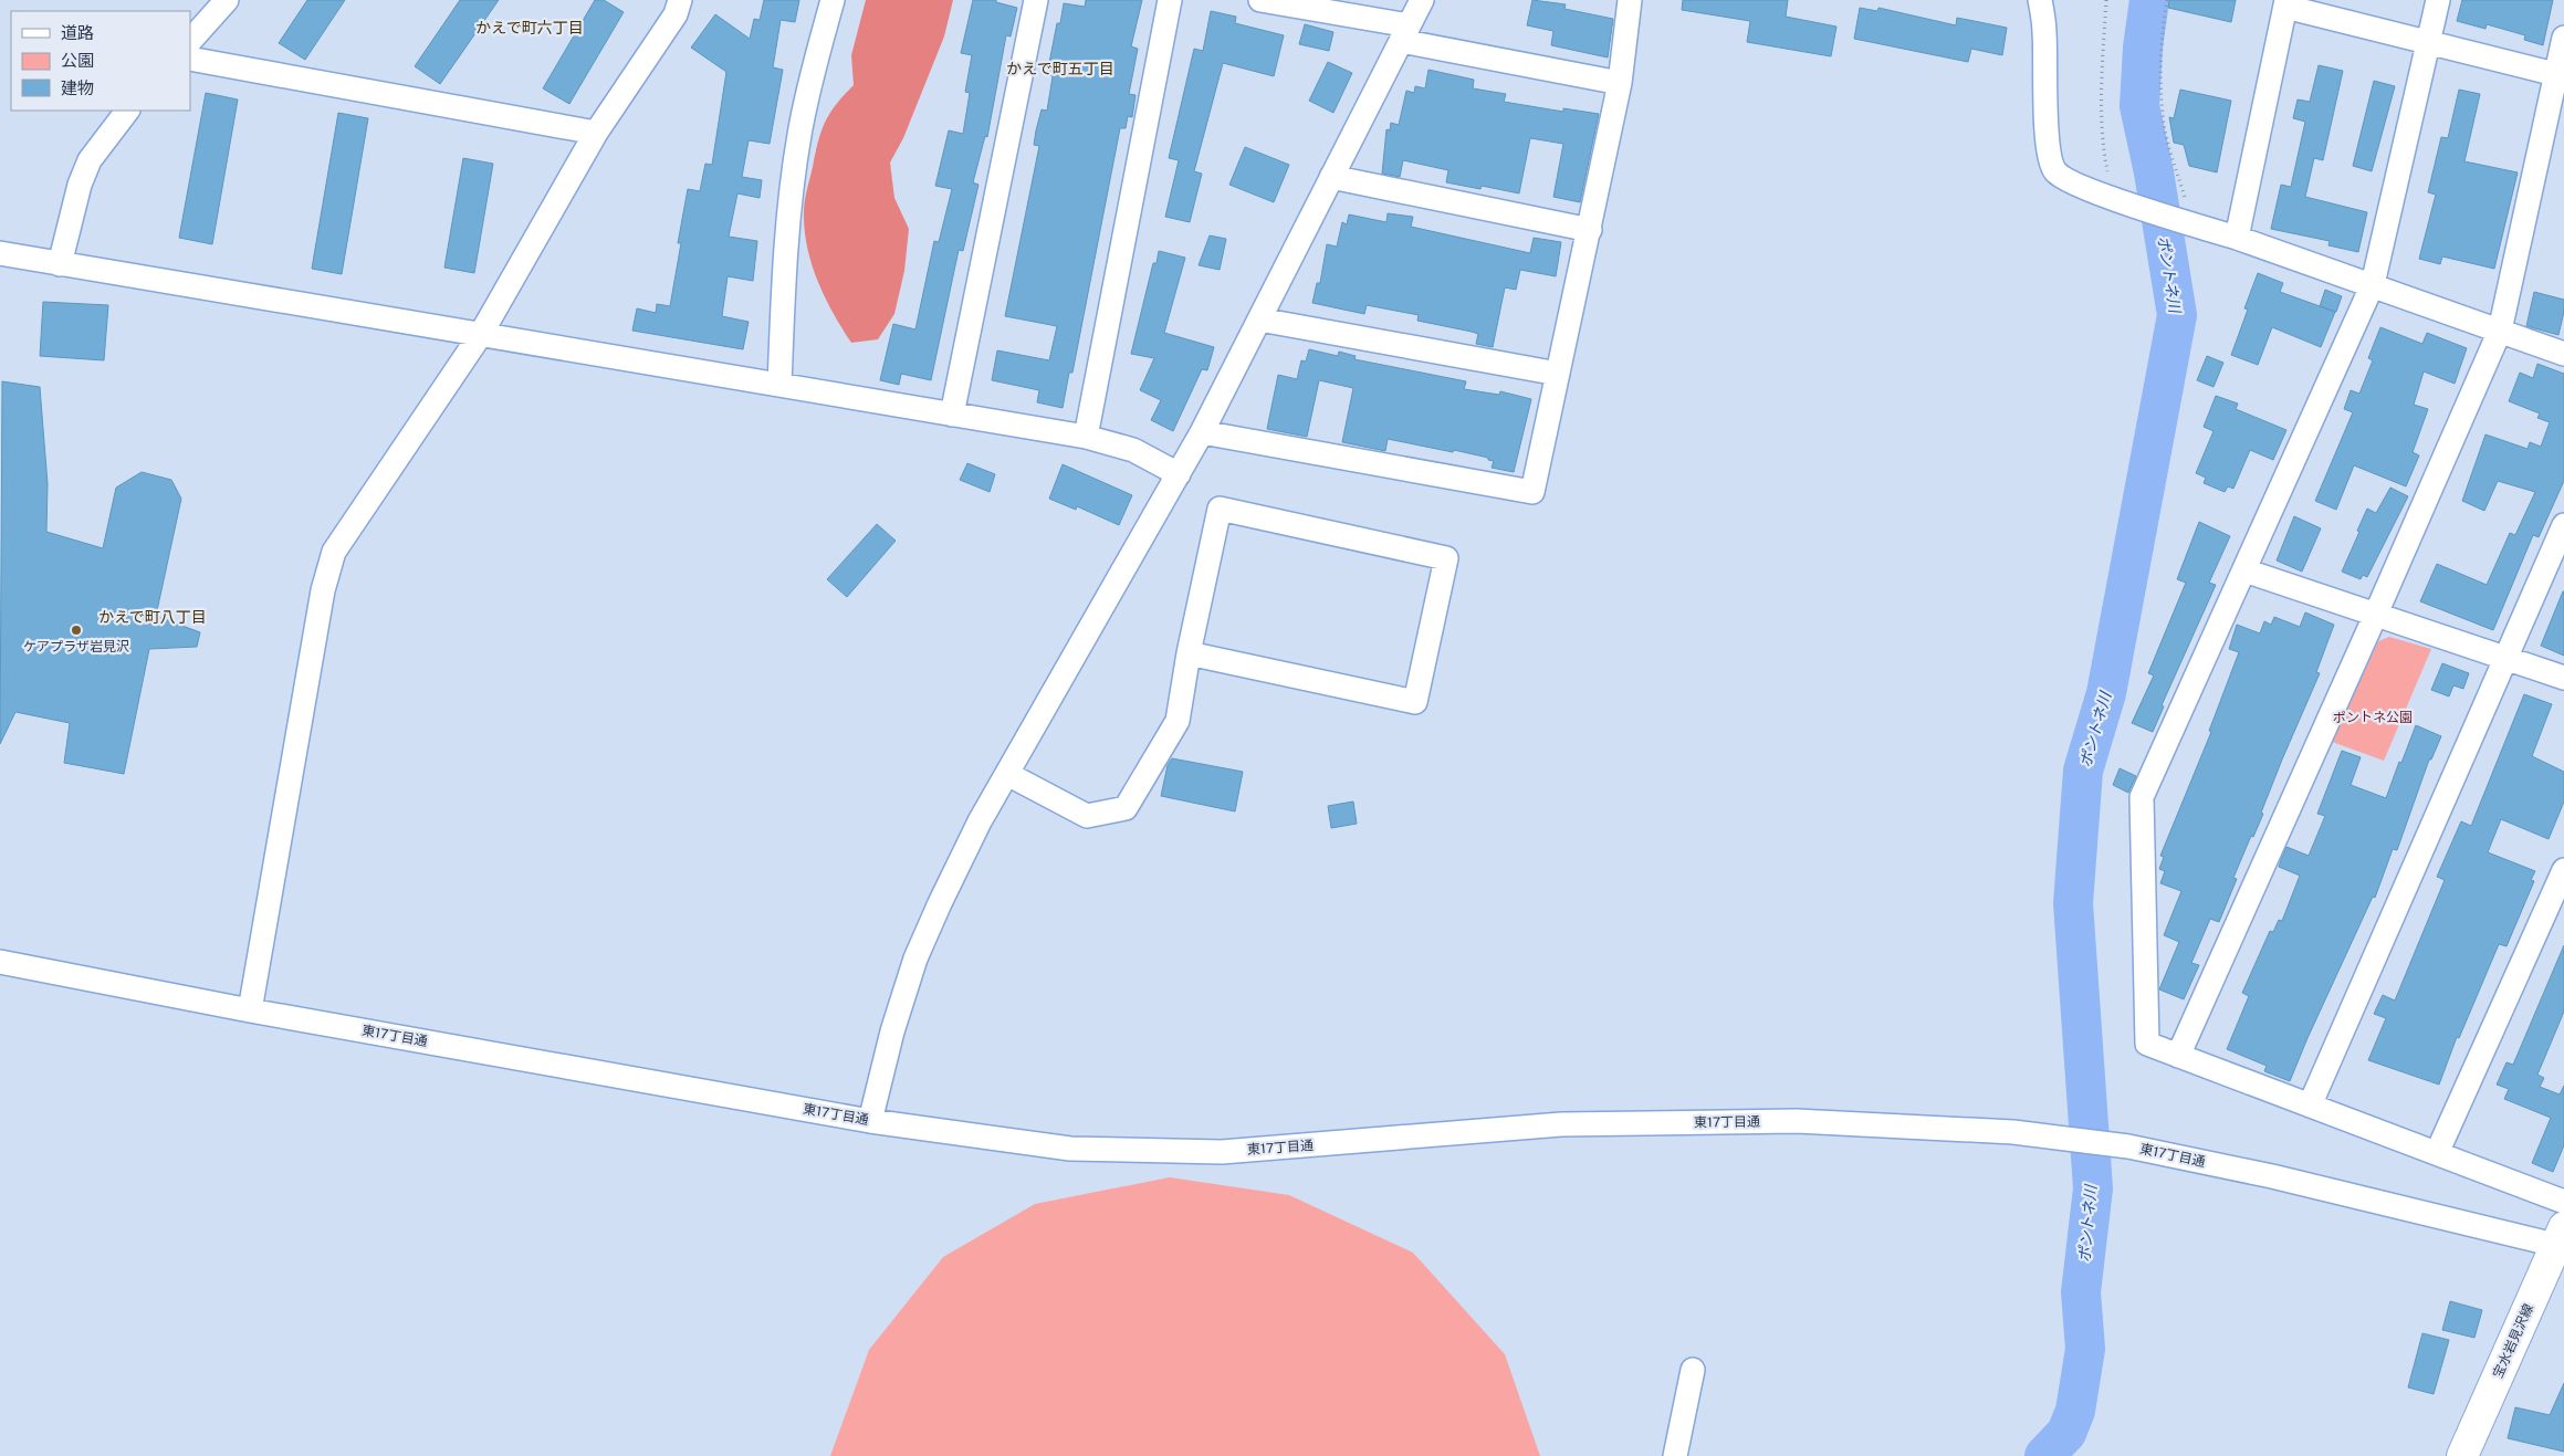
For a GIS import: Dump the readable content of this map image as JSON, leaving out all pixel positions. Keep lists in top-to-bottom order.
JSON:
{
  "streets": {
    "main road": ["宝水岩見沢線"],
    "street": ["東17丁目通"]
  },
  "crossings": [
    ["東17丁目通", "宝水岩見沢線"]
  ],
  "districts": ["かえで町六丁目", "かえで町五丁目", "かえで町八丁目"],
  "water": ["ポントネ川"],
  "parks": ["ポントネ公園"],
  "places": ["ケアプラザ岩見沢"],
  "legend": ["道路", "公園", "建物"]
}
